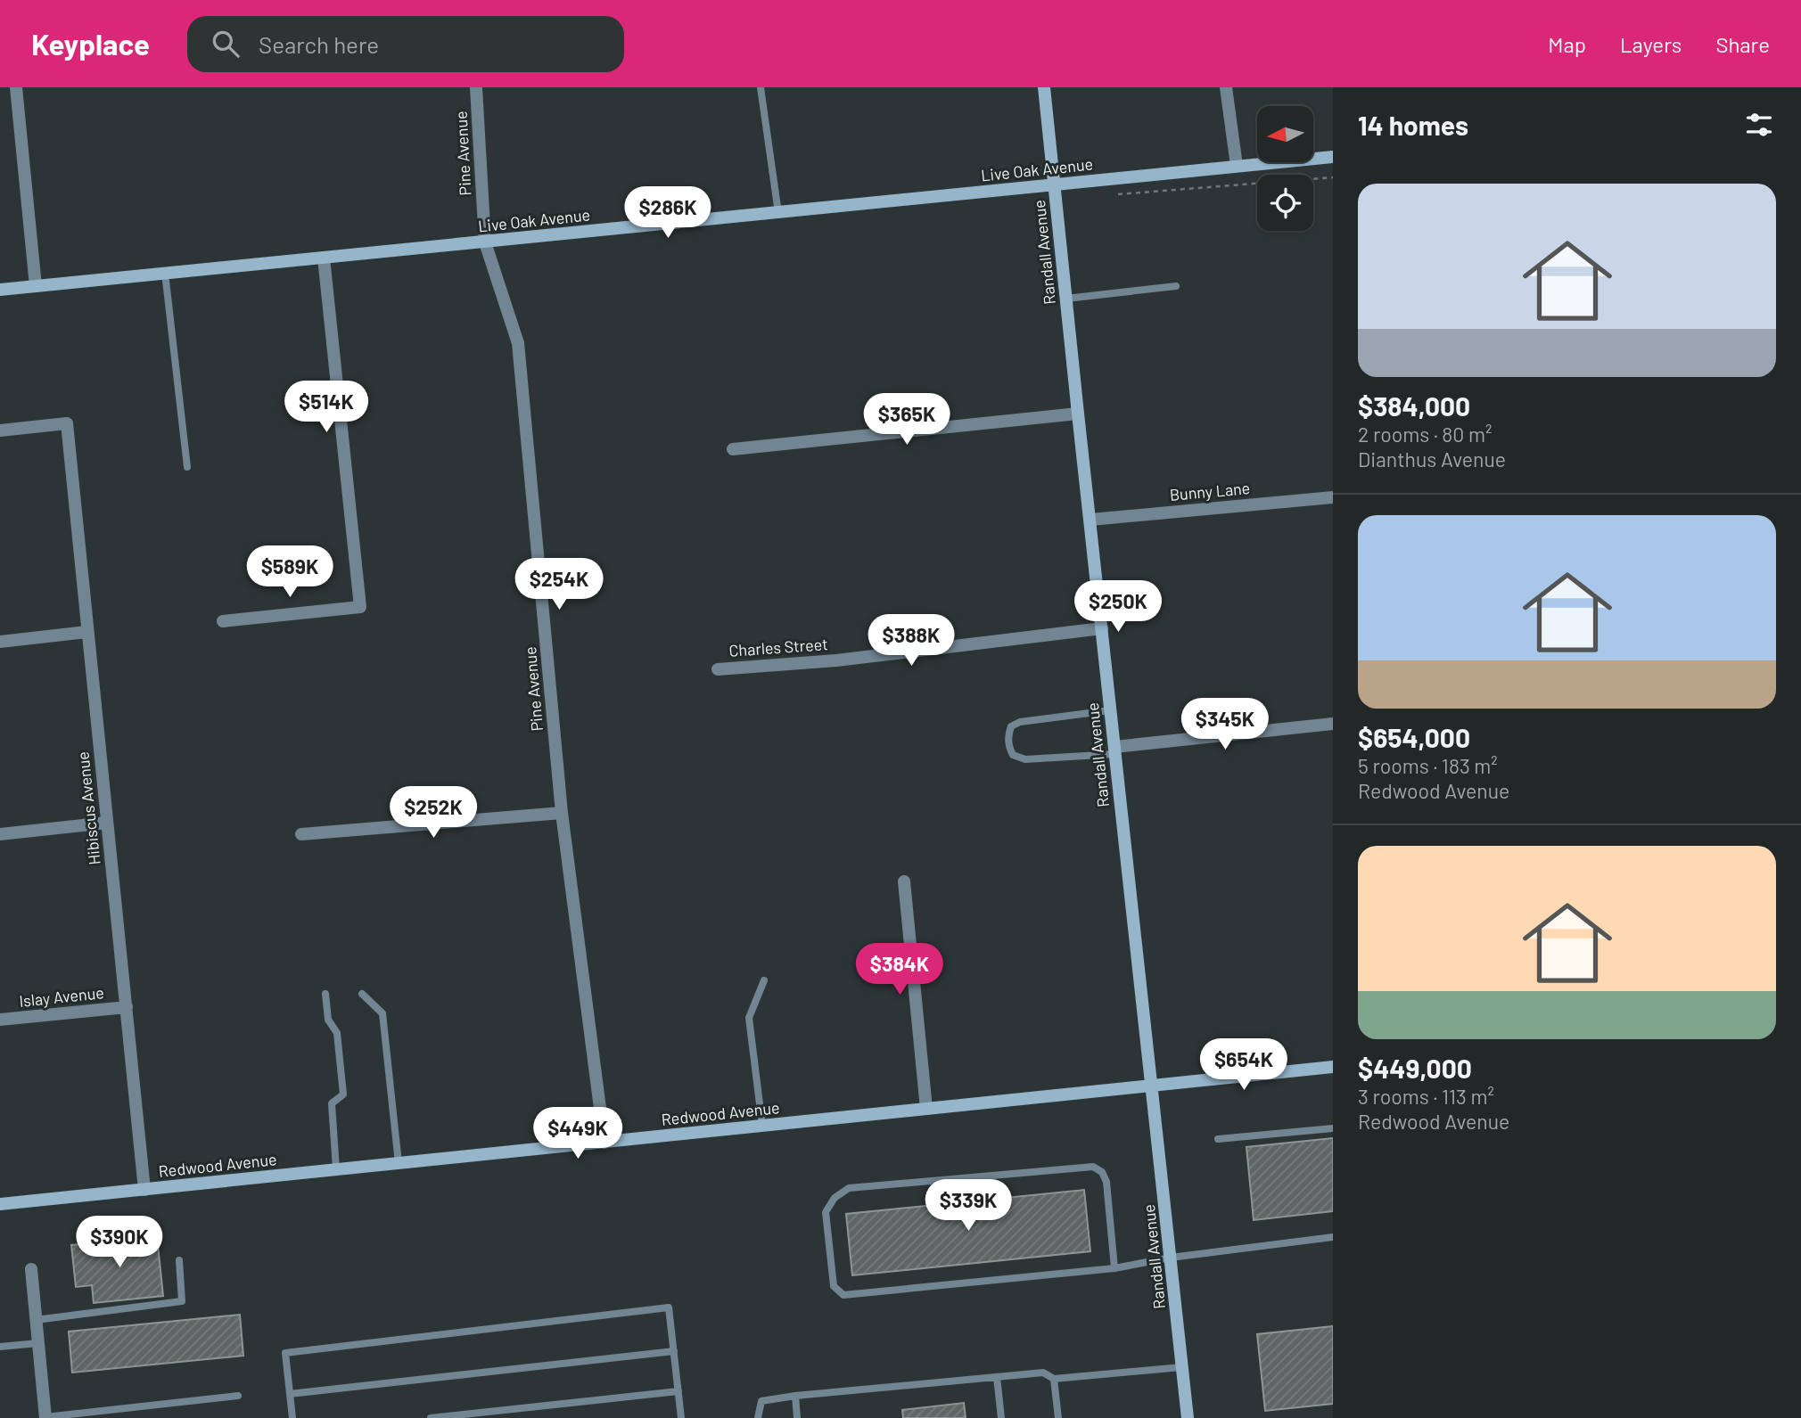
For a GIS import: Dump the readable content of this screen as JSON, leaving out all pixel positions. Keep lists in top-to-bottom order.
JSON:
{
  "streets": {
    "street": [
      "Pine Avenue",
      "Live Oak Avenue",
      "Randall Avenue",
      "Bunny Lane",
      "Charles Street",
      "Hibiscus Avenue",
      "Islay Avenue",
      "Redwood Avenue"
    ]
  },
  "crossings": [
    ["Pine Avenue", "Live Oak Avenue"],
    ["Pine Avenue", "Redwood Avenue"],
    ["Live Oak Avenue", "Randall Avenue"],
    ["Randall Avenue", "Bunny Lane"],
    ["Randall Avenue", "Charles Street"],
    ["Randall Avenue", "Redwood Avenue"],
    ["Hibiscus Avenue", "Islay Avenue"],
    ["Hibiscus Avenue", "Redwood Avenue"]
  ],
  "north": "left",
  "page": {
    "header": "Keyplace",
    "search": "Search here",
    "nav": ["Map", "Layers", "Share"],
    "heading": "14 homes",
    "list": [
      {
        "name": "$384,000",
        "note": "2 rooms · 80 m² · Dianthus Avenue"
      },
      {
        "name": "$654,000",
        "note": "5 rooms · 183 m² · Redwood Avenue"
      },
      {
        "name": "$449,000",
        "note": "3 rooms · 113 m² · Redwood Avenue"
      }
    ],
    "price": [
      "$286K",
      "$514K",
      "$365K",
      "$589K",
      "$254K",
      "$250K",
      "$388K",
      "$345K",
      "$252K",
      "$384K",
      "$654K",
      "$449K",
      "$339K",
      "$390K"
    ]
  }
}
